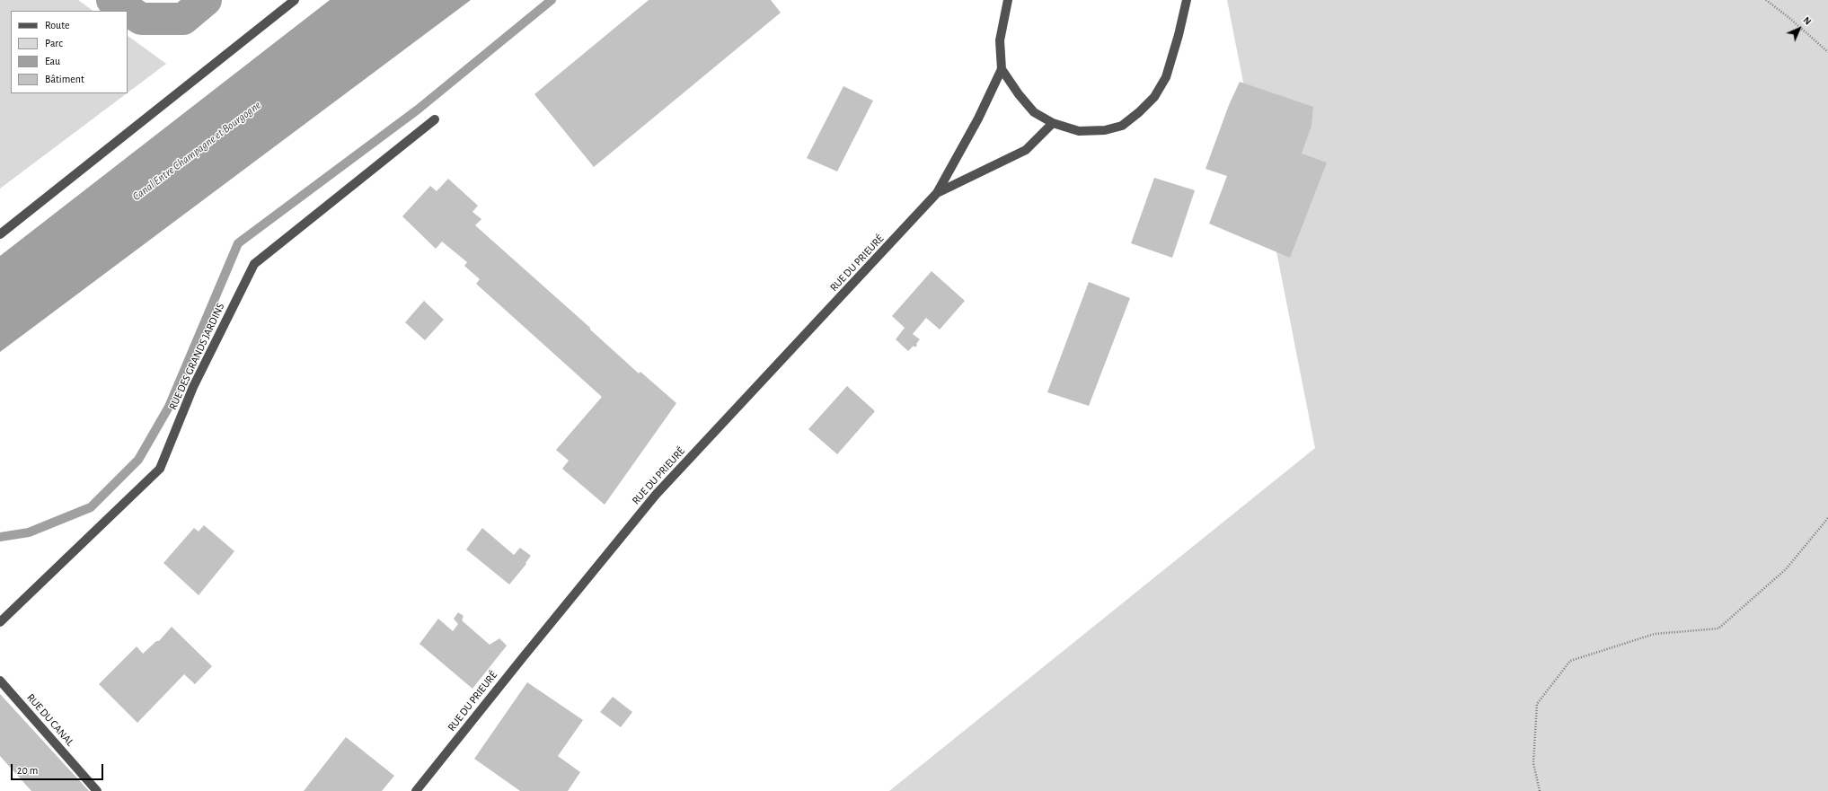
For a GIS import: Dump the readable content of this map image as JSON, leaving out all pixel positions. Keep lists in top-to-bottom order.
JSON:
{
  "streets": {
    "street": ["RUE DU PRIEURÉ", "RUE DES GRANDS JARDINS", "RUE DU CANAL"]
  },
  "water": ["Canal Entre Champagne et Bourgogne"],
  "legend": [
    "Route",
    "Parc",
    "Eau",
    "Bâtiment"
  ],
  "scale_bar": "20 m",
  "north": "top right"
}
